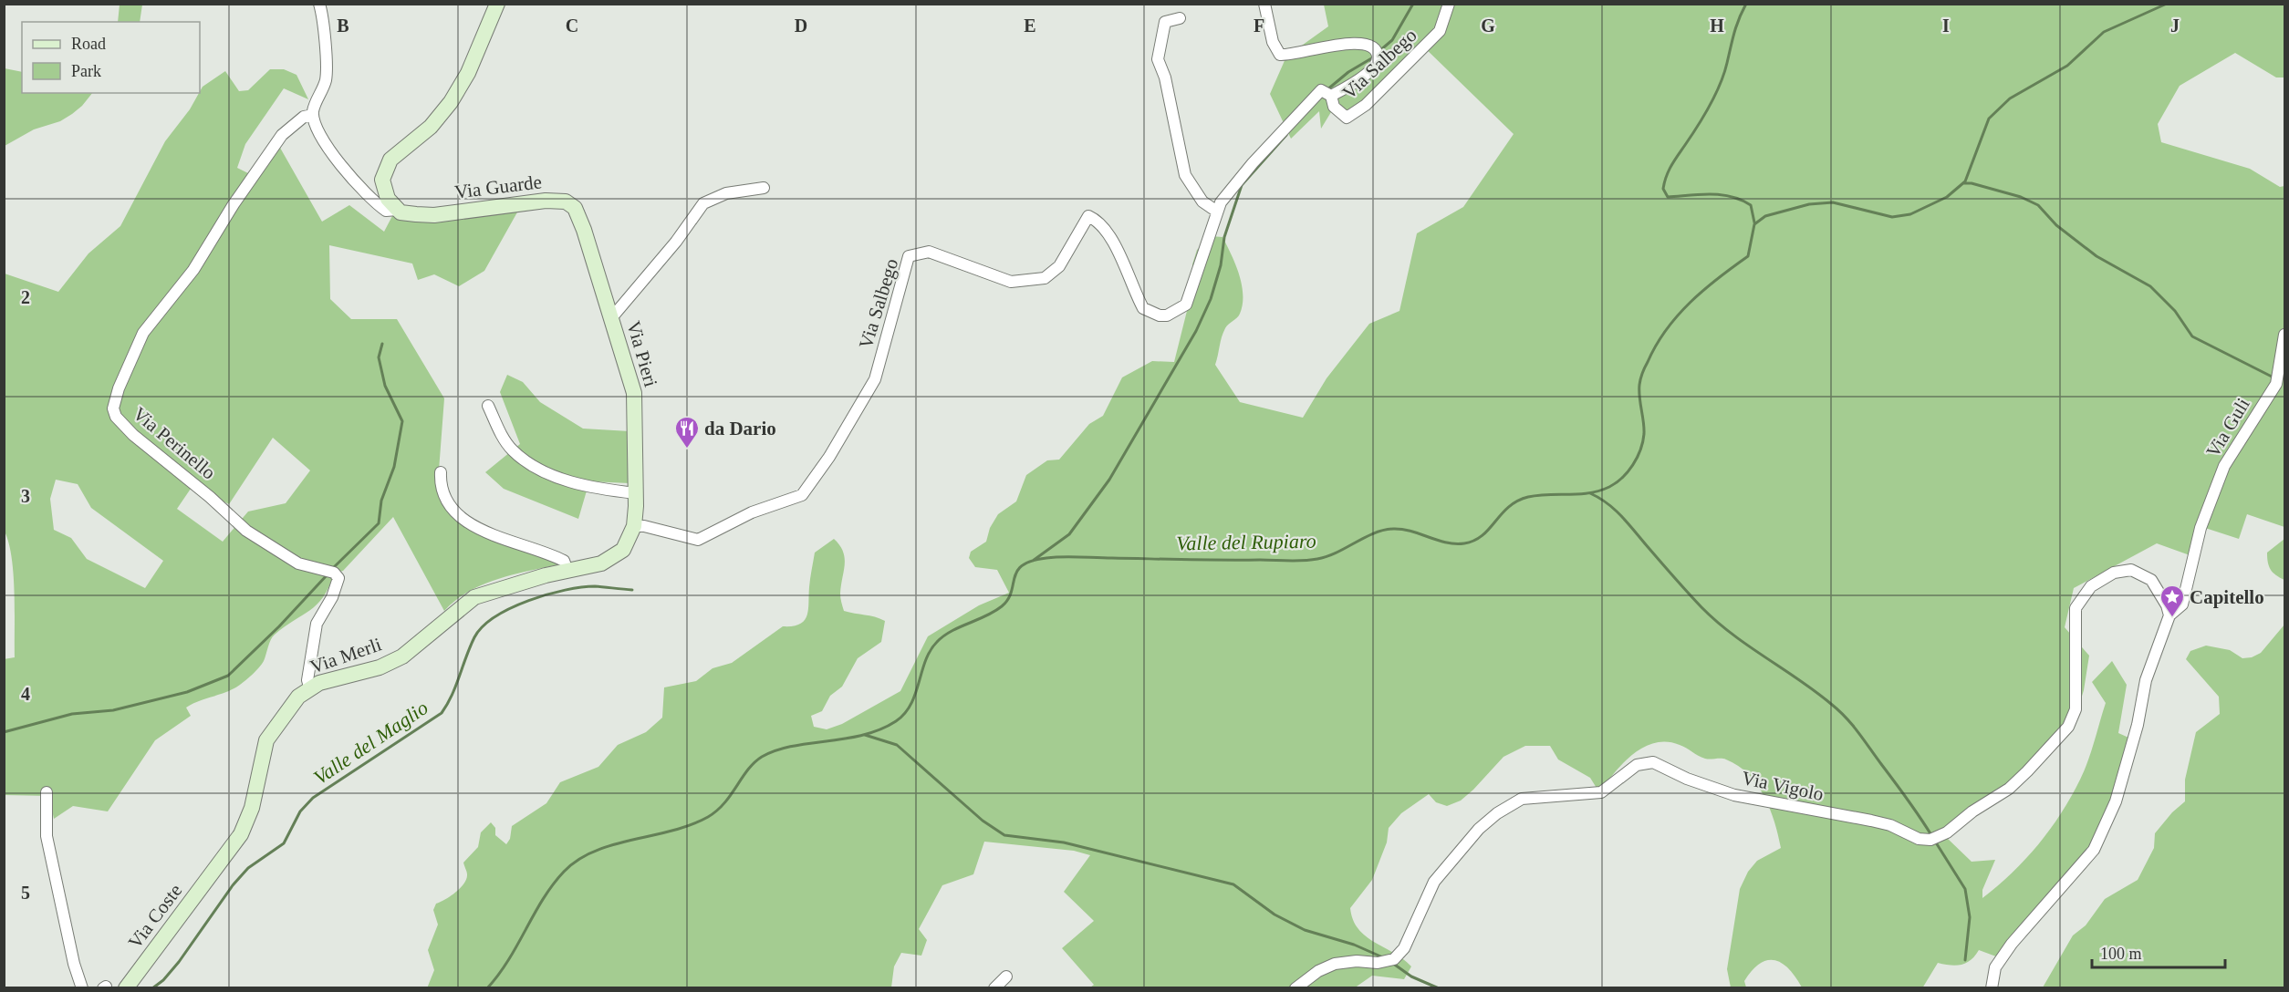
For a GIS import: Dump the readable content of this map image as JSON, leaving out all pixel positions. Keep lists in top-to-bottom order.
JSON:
{
  "streets": {
    "street": [
      "Via Salbego",
      "Via Guarde",
      "Via Pieri",
      "Via Guli",
      "Via Perinello",
      "Via Merli",
      "Via Vigolo",
      "Via Coste"
    ]
  },
  "crossings": [
    ["Via Salbego", "Via Pieri"],
    ["Via Guarde", "Via Pieri"],
    ["Via Pieri", "Via Merli"],
    ["Via Guli", "Via Vigolo"],
    ["Via Perinello", "Via Merli"],
    ["Via Merli", "Via Coste"]
  ],
  "water": ["Valle del Rupiaro", "Valle del Maglio"],
  "places": {
    "restaurant": ["da Dario"],
    "place": ["Capitello"]
  },
  "legend": ["Road", "Park"],
  "scale_bar": "100 m",
  "grid": {
    "columns": [
      "B",
      "C",
      "D",
      "E",
      "F",
      "G",
      "H",
      "I",
      "J"
    ],
    "rows": [
      "2",
      "3",
      "4",
      "5"
    ]
  }
}
